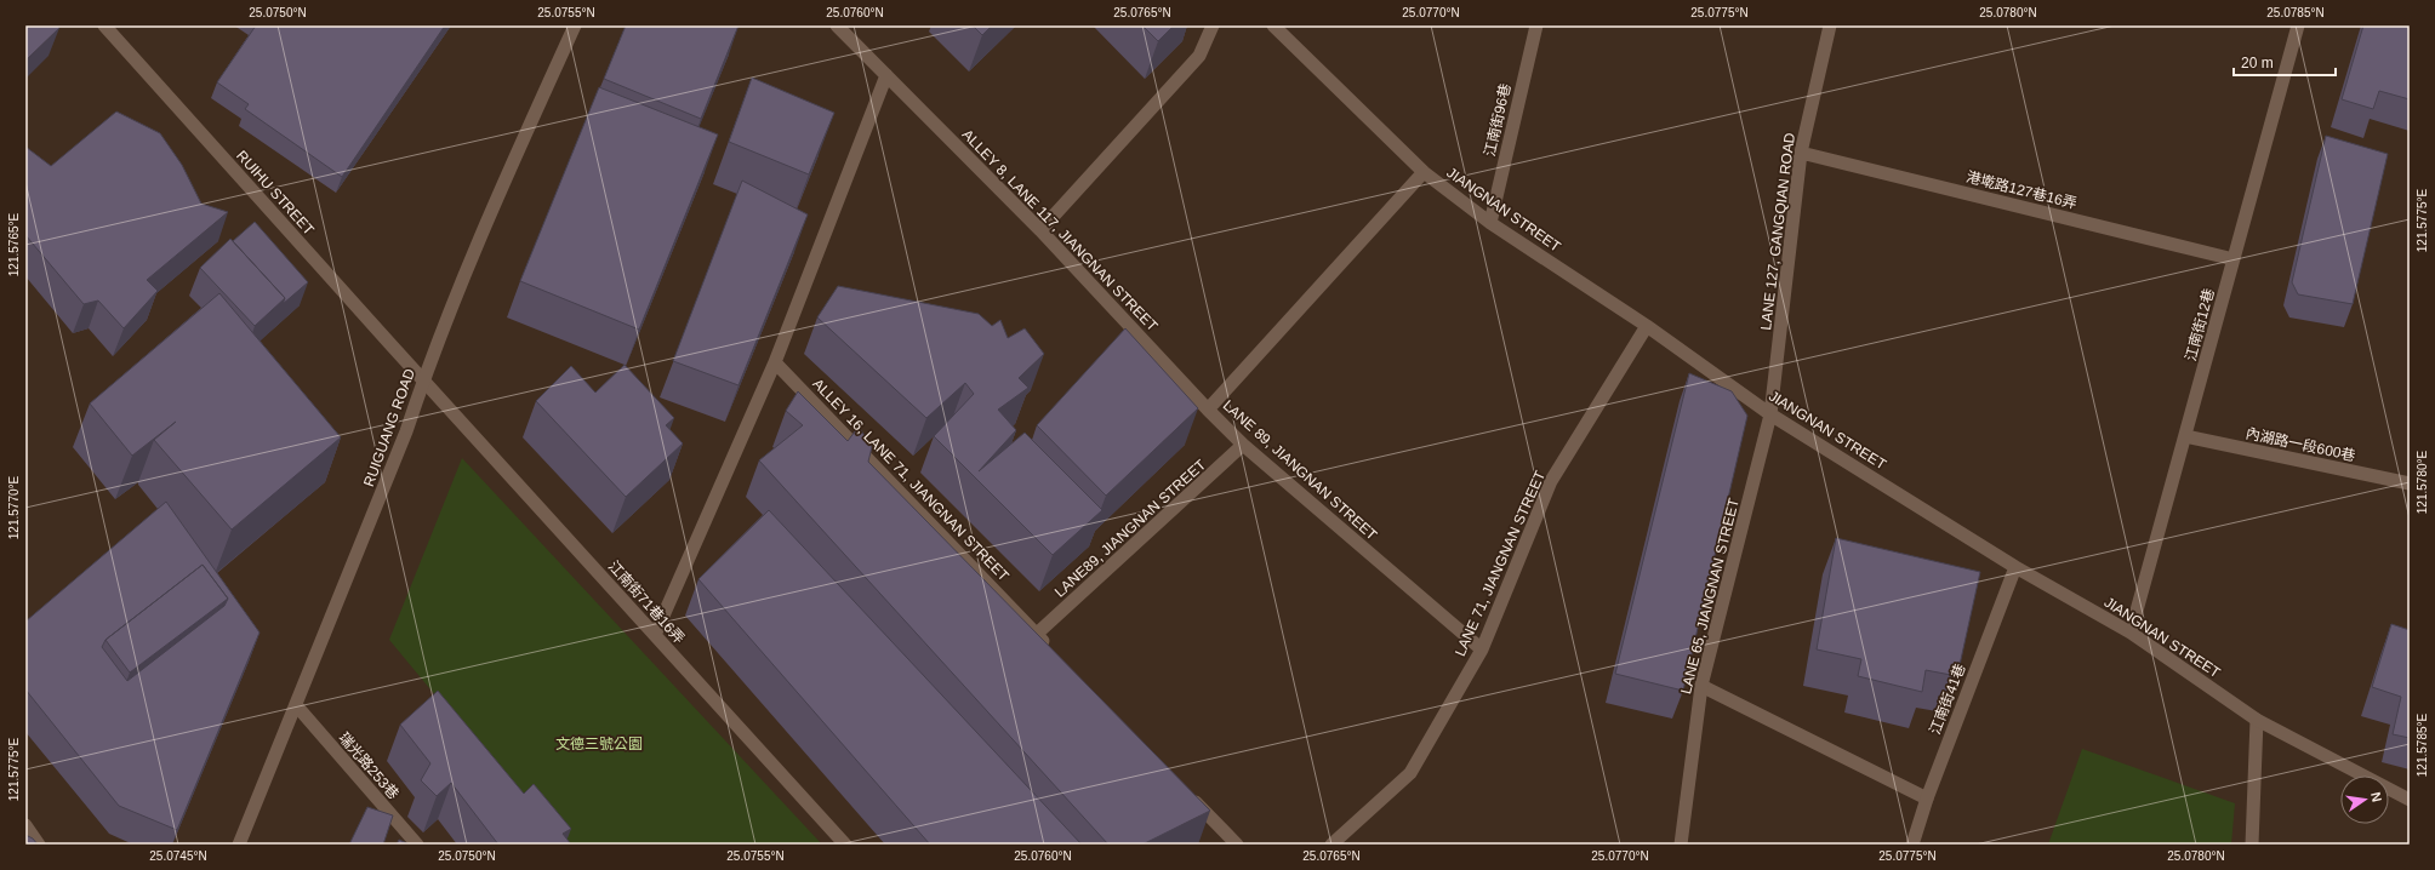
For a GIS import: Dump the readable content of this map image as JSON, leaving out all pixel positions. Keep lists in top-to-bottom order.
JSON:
{
  "streets": {
    "street": [
      "江南街96巷",
      "港墘路127巷16弄",
      "RUIHU STREET",
      "JIANGNAN STREET",
      "ALLEY 8, LANE 117, JIANGNAN STREET",
      "LANE 127, GANGQIAN ROAD",
      "江南街12巷",
      "RUIGUANG ROAD",
      "內湖路一段600巷",
      "LANE 89, JIANGNAN STREET",
      "ALLEY 16, LANE 71, JIANGNAN STREET",
      "LANE89, JIANGNAN STREET",
      "LANE 71, JIANGNAN STREET",
      "LANE 65, JIANGNAN STREET",
      "江南街71巷16弄",
      "江南街41巷",
      "瑞光路253巷"
    ]
  },
  "crossings": [
    ["江南街96巷", "JIANGNAN STREET"],
    ["港墘路127巷16弄", "LANE 127, GANGQIAN ROAD"],
    ["港墘路127巷16弄", "江南街12巷"],
    ["RUIHU STREET", "RUIGUANG ROAD"],
    ["RUIHU STREET", "江南街71巷16弄"],
    ["JIANGNAN STREET", "LANE 127, GANGQIAN ROAD"],
    ["JIANGNAN STREET", "江南街12巷"],
    ["JIANGNAN STREET", "LANE 89, JIANGNAN STREET"],
    ["JIANGNAN STREET", "LANE 71, JIANGNAN STREET"],
    ["JIANGNAN STREET", "LANE 65, JIANGNAN STREET"],
    ["JIANGNAN STREET", "江南街41巷"],
    ["ALLEY 8, LANE 117, JIANGNAN STREET", "LANE 89, JIANGNAN STREET"],
    ["LANE 127, GANGQIAN ROAD", "LANE 65, JIANGNAN STREET"],
    ["江南街12巷", "內湖路一段600巷"],
    ["RUIGUANG ROAD", "江南街71巷16弄"],
    ["RUIGUANG ROAD", "瑞光路253巷"],
    ["LANE 89, JIANGNAN STREET", "LANE89, JIANGNAN STREET"],
    ["LANE 89, JIANGNAN STREET", "LANE 71, JIANGNAN STREET"],
    ["ALLEY 16, LANE 71, JIANGNAN STREET", "LANE89, JIANGNAN STREET"]
  ],
  "parks": ["文德三號公園"],
  "scale_bar": "20 m",
  "north": "right",
  "coordinates": [
    "25.0750°N",
    "25.0755°N",
    "25.0760°N",
    "25.0765°N",
    "25.0770°N",
    "25.0775°N",
    "25.0780°N",
    "25.0785°N",
    "121.5775°E",
    "121.5765°E",
    "121.5780°E",
    "121.5770°E",
    "121.5785°E",
    "25.0745°N"
  ]
}
